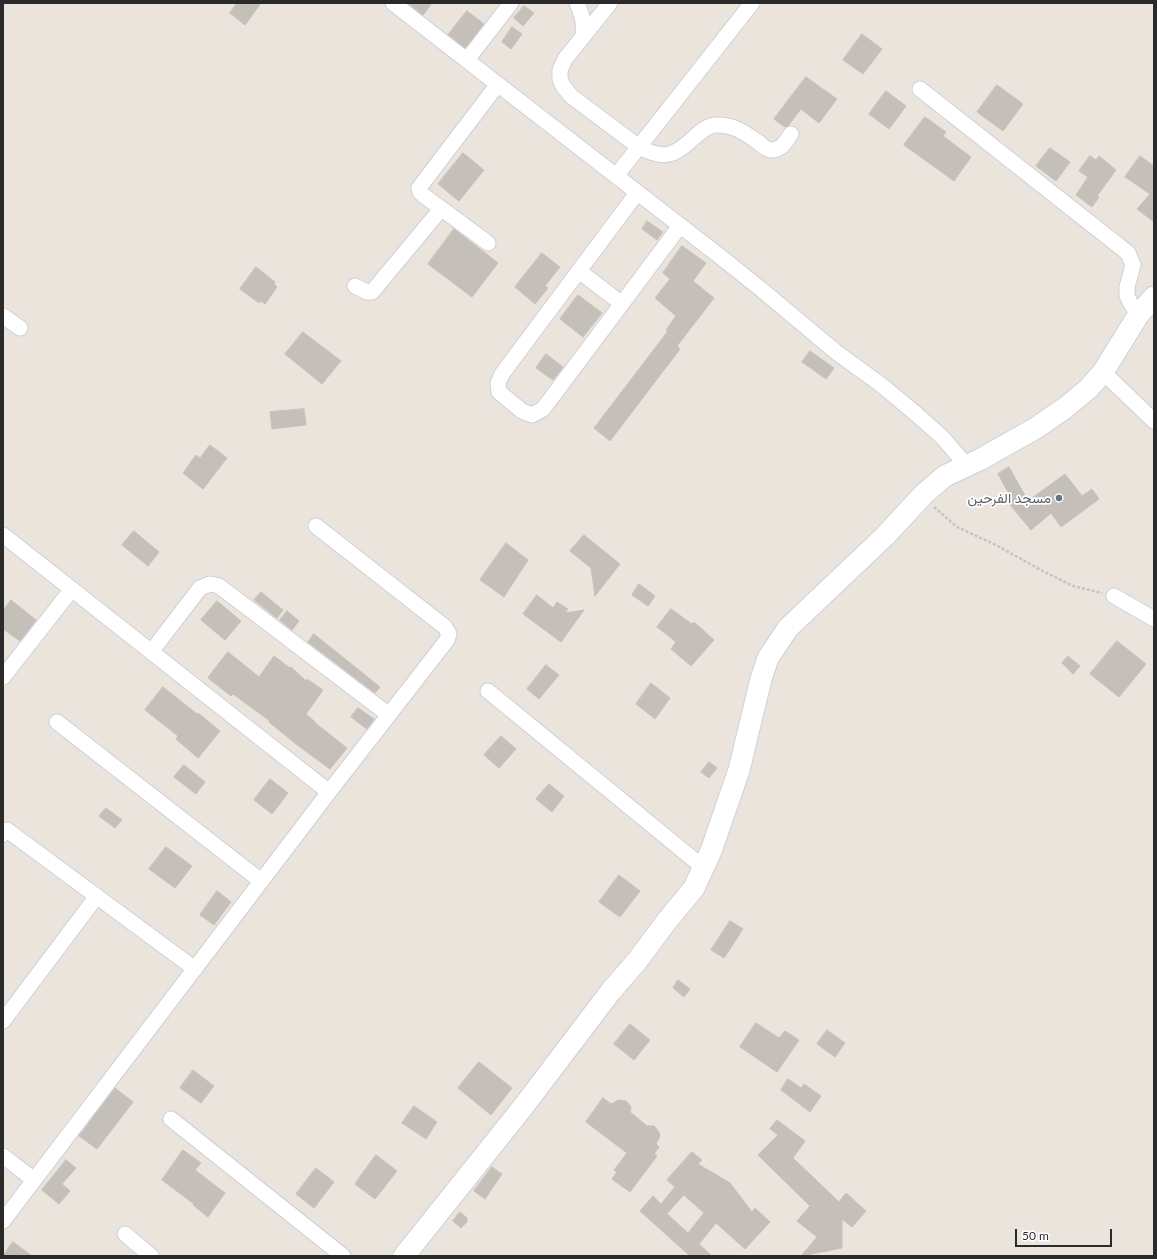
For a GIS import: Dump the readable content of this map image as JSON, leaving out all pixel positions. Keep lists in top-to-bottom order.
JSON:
{
  "places": ["مسجد الفرحين"],
  "scale_bar": "50 m"
}
